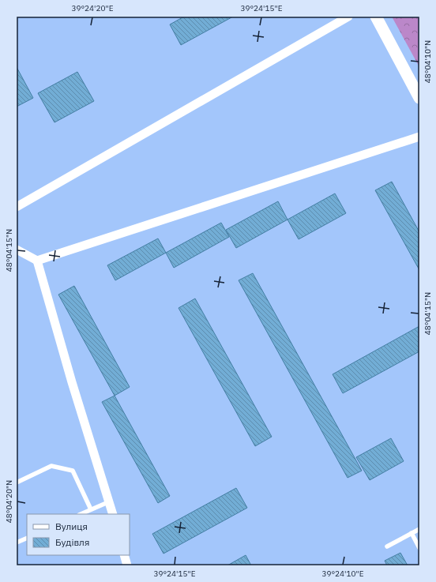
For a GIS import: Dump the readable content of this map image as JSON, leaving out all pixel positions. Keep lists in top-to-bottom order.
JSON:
{
  "legend": ["Вулиця", "Будівля"],
  "coordinates": [
    "39°24'20\"E",
    "39°24'15\"E",
    "48°04'10\"N",
    "48°04'15\"N",
    "48°04'20\"N",
    "39°24'10\"E"
  ]
}
